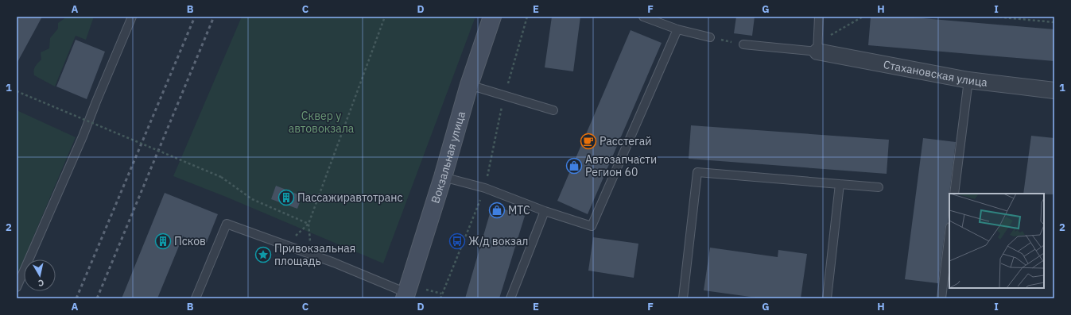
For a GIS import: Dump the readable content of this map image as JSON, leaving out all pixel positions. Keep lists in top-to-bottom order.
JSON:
{
  "streets": {
    "main road": ["Вокзальная улица"],
    "street": ["Стахановская улица"]
  },
  "parks": ["Сквер у автовокзала"],
  "places": {
    "cafe": ["Расстегай"],
    "shop": ["Автозапчасти Регион 60", "МТС"],
    "building": ["Пассажиравтотранс", "Псков"],
    "bus stop": ["Ж/д вокзал"],
    "place": ["Привокзальная площадь"]
  },
  "north": "bottom",
  "grid": {
    "columns": [
      "A",
      "B",
      "C",
      "D",
      "E",
      "F",
      "G",
      "H",
      "I"
    ],
    "rows": ["1", "2"]
  }
}
